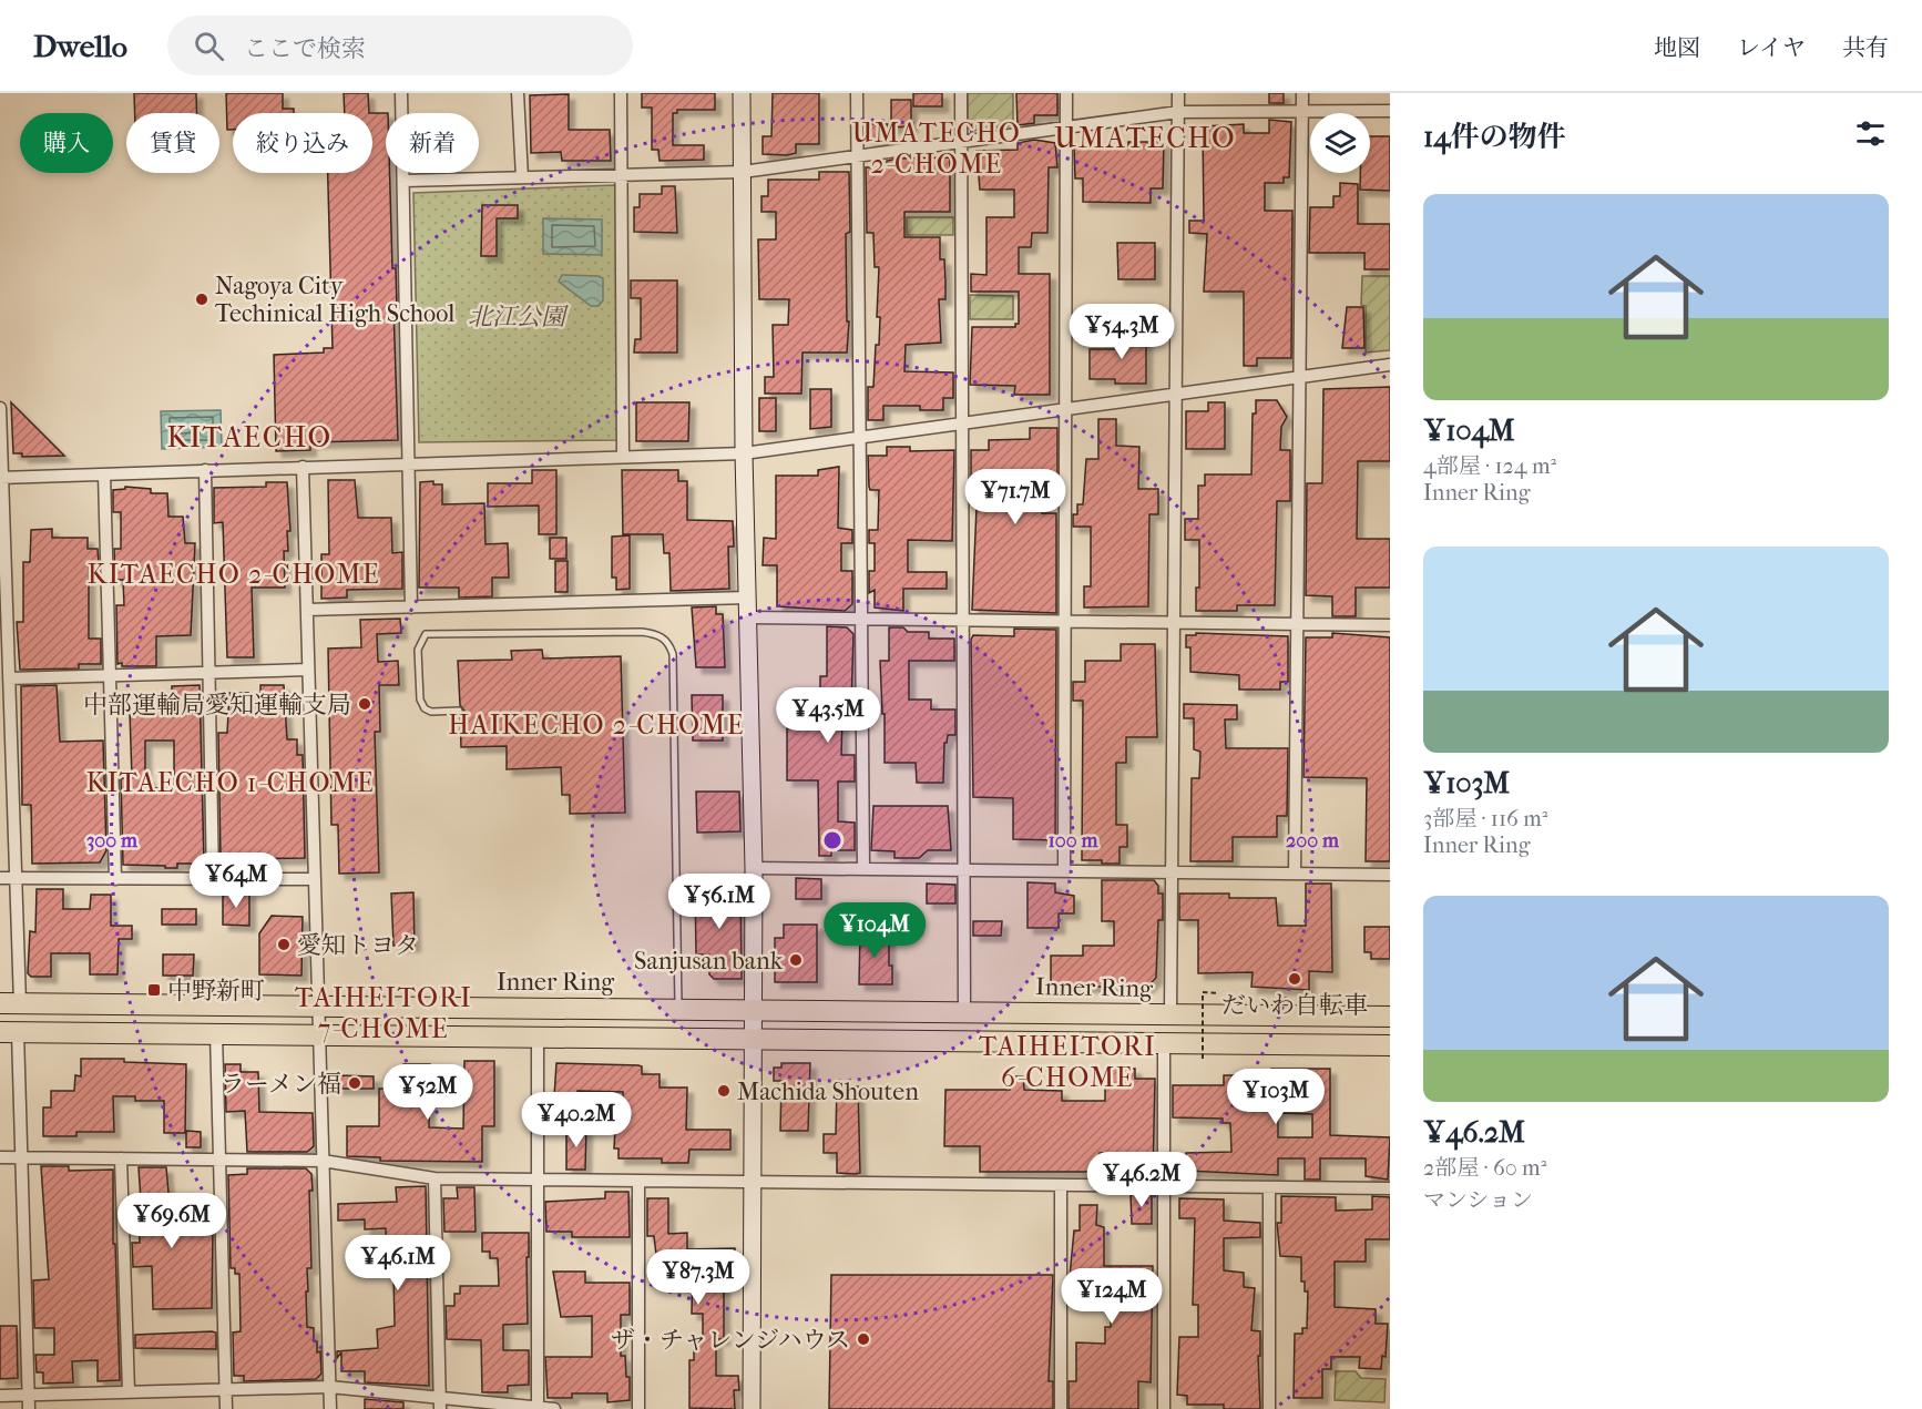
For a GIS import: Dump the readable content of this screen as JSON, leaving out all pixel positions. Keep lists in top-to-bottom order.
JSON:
{
  "streets": {
    "main road": ["Inner Ring"]
  },
  "districts": [
    "UMATECHO 2-CHOME",
    "UMATECHO",
    "KITAECHO",
    "KITAECHO 2-CHOME",
    "HAIKECHO 2-CHOME",
    "KITAECHO 1-CHOME",
    "TAIHEITORI 7-CHOME",
    "TAIHEITORI 6-CHOME"
  ],
  "parks": ["北江公園"],
  "places": {
    "other": [
      "Nagoya City Techinical High School",
      "中部運輸局愛知運輸支局",
      "愛知トヨタ",
      "Sanjusan bank",
      "だいわ自転車",
      "ラーメン福",
      "Machida Shouten",
      "ザ・チャレンジハウス"
    ],
    "transit": ["中野新町"]
  },
  "page": {
    "header": "Dwello",
    "search": "ここで検索",
    "nav": ["地図", "レイヤ", "共有"],
    "heading": "14件の物件",
    "chip": [
      "購入",
      "賃貸",
      "絞り込み",
      "新着"
    ],
    "list": [
      {
        "name": "¥104M",
        "note": "4部屋 · 124 m² · Inner Ring"
      },
      {
        "name": "¥103M",
        "note": "3部屋 · 116 m² · Inner Ring"
      },
      {
        "name": "¥46.2M",
        "note": "2部屋 · 60 m² · マンション"
      }
    ],
    "price": [
      "¥54.3M",
      "¥71.7M",
      "¥43.5M",
      "¥64M",
      "¥56.1M",
      "¥104M",
      "¥52M",
      "¥103M",
      "¥40.2M",
      "¥46.2M",
      "¥69.6M",
      "¥46.1M",
      "¥87.3M",
      "¥124M"
    ]
  },
  "rings": ["100 m", "200 m", "300 m"]
}
